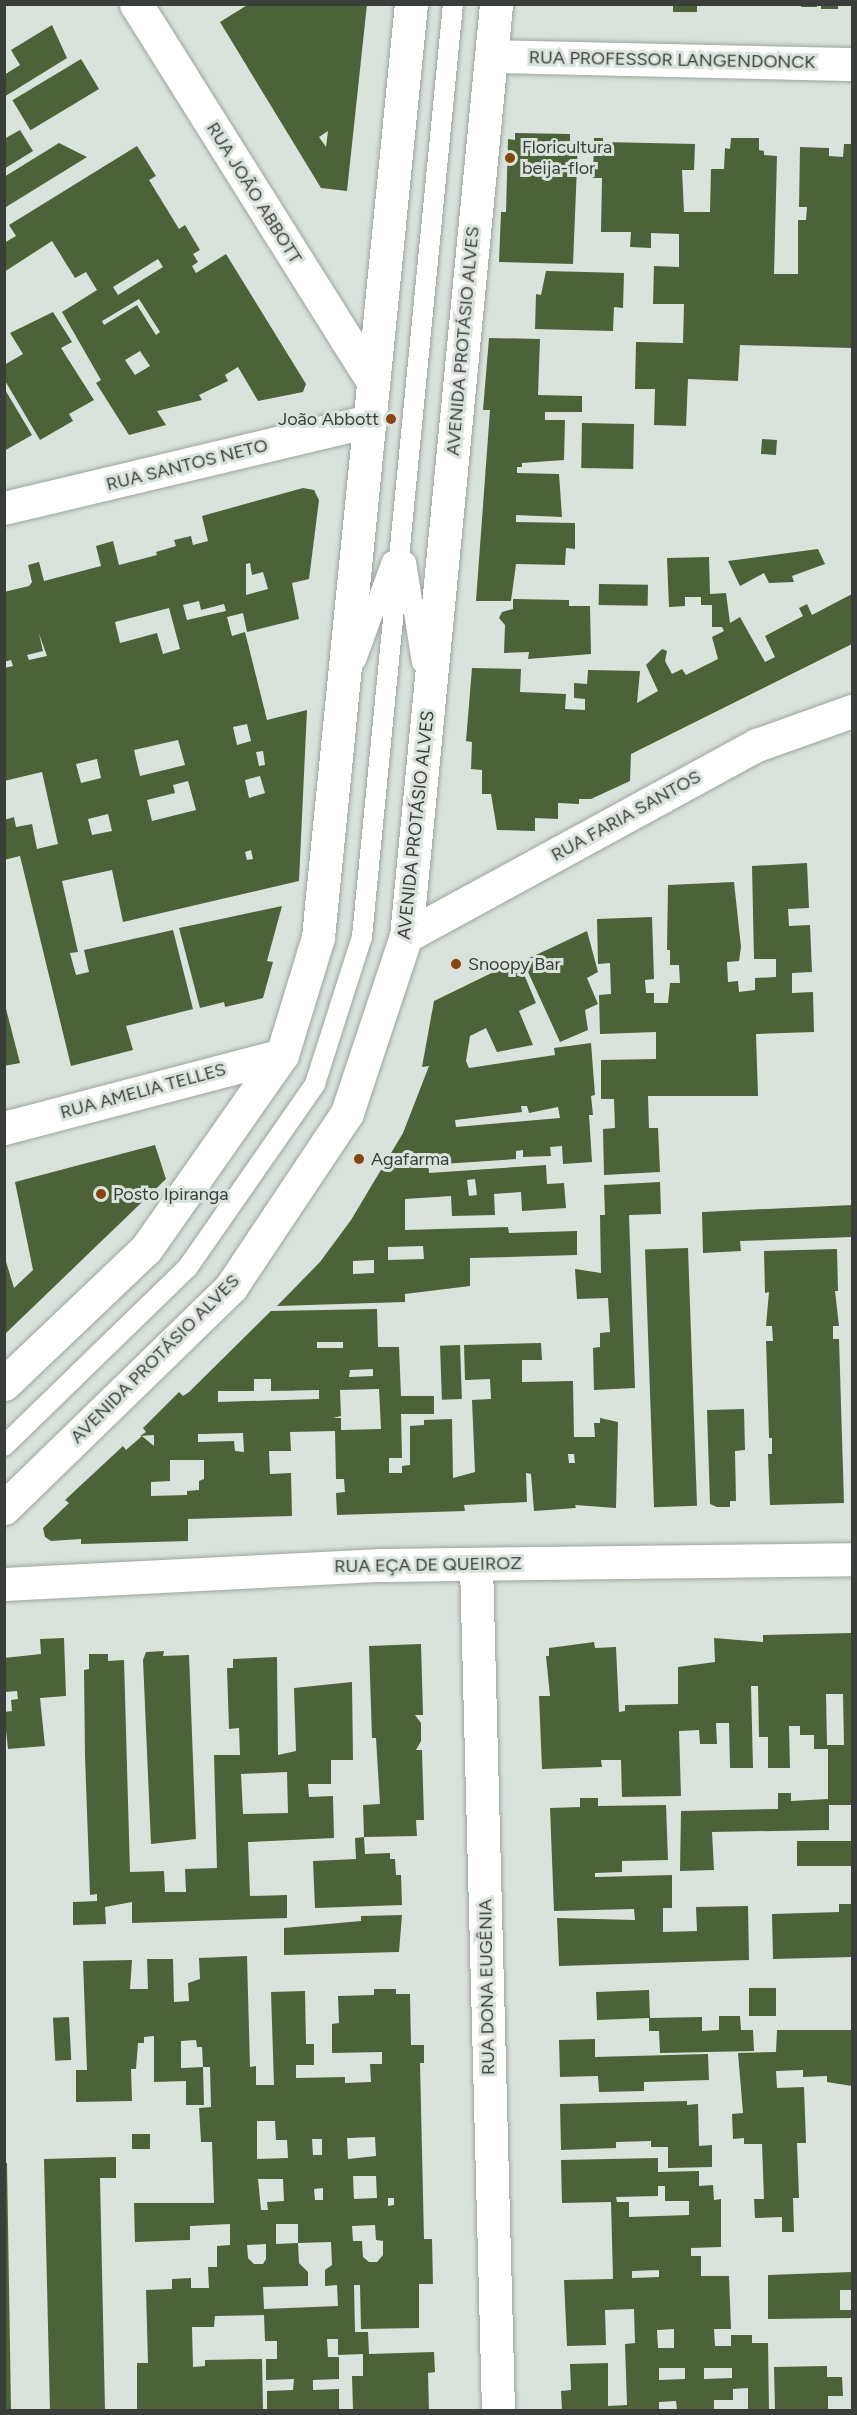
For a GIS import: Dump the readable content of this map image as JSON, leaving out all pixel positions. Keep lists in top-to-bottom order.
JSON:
{
  "streets": {
    "street": [
      "RUA PROFESSOR LANGENDONCK",
      "RUA JOÃO ABBOTT",
      "AVENIDA PROTÁSIO ALVES",
      "RUA SANTOS NETO",
      "RUA FARIA SANTOS",
      "RUA AMELIA TELLES",
      "RUA EÇA DE QUEIROZ",
      "RUA DONA EUGÊNIA"
    ]
  },
  "crossings": [
    ["RUA PROFESSOR LANGENDONCK", "AVENIDA PROTÁSIO ALVES"],
    ["AVENIDA PROTÁSIO ALVES", "RUA FARIA SANTOS"],
    ["RUA EÇA DE QUEIROZ", "RUA DONA EUGÊNIA"]
  ],
  "places": [
    "Floricultura beija-flor",
    "João Abbott",
    "Snoopy Bar",
    "Agafarma",
    "Posto Ipiranga"
  ]
}
